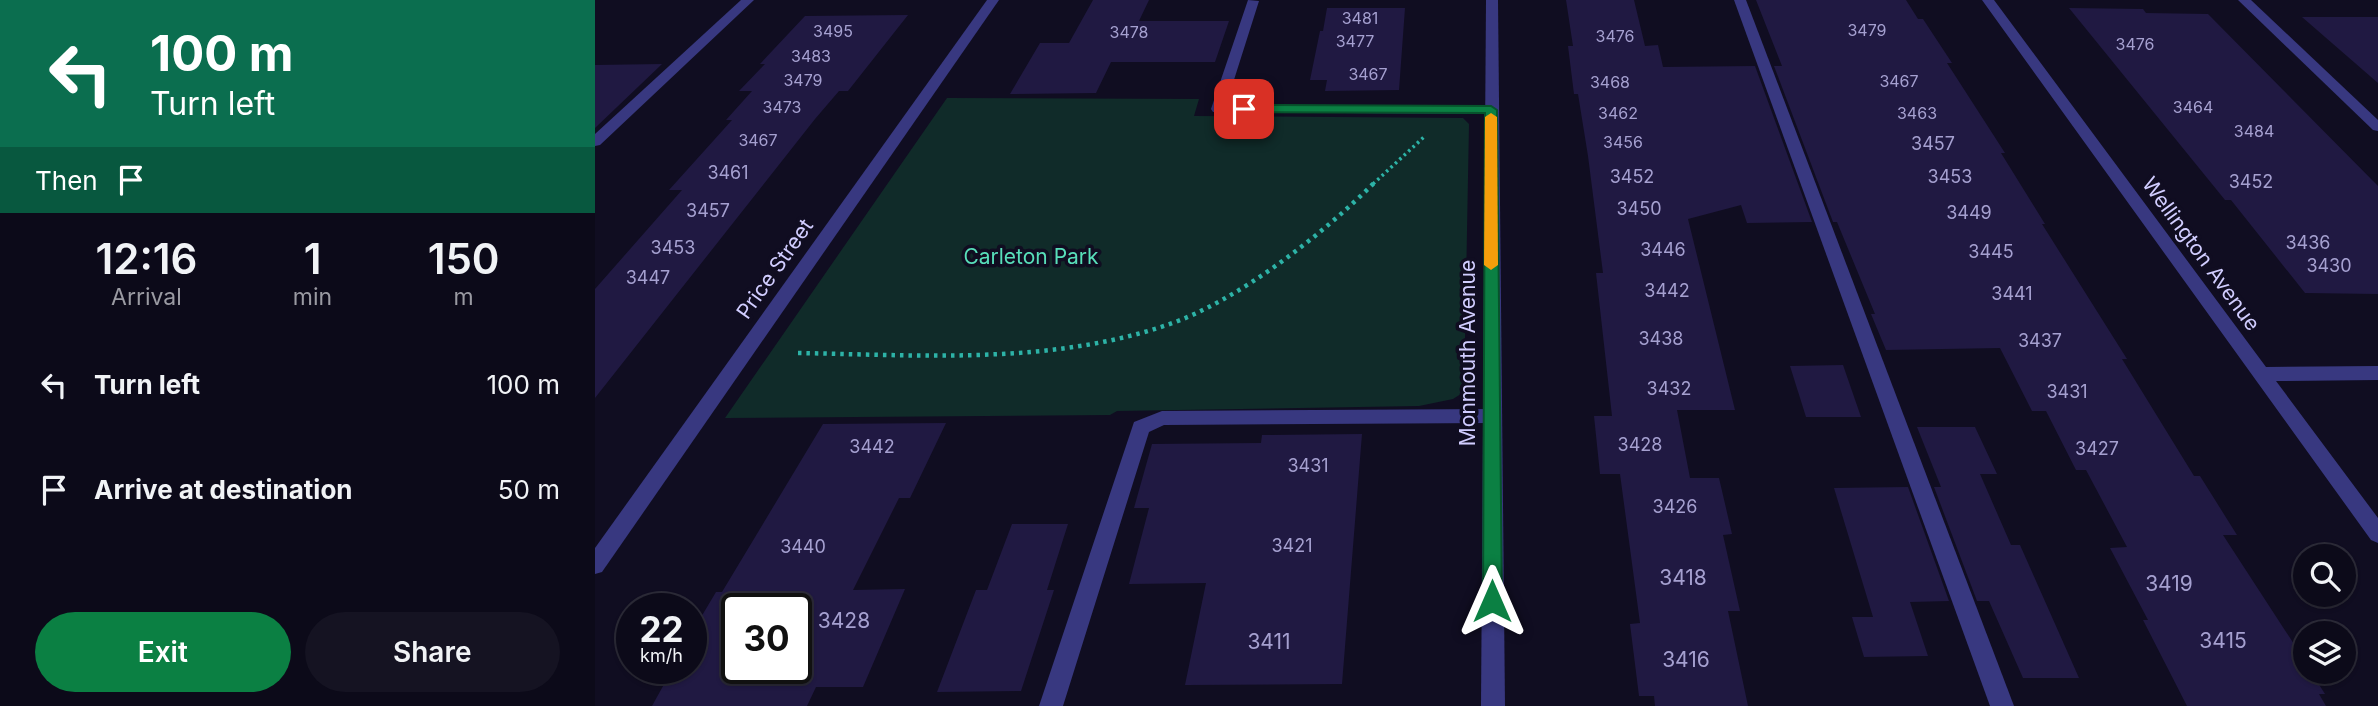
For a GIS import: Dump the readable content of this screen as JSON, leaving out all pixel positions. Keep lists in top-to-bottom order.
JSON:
{
  "streets": {
    "street": ["Wellington Avenue", "Price Street", "Monmouth Avenue"]
  },
  "parks": ["Carleton Park"],
  "house_numbers": [
    "3481",
    "3479",
    "3495",
    "3478",
    "3476",
    "3477",
    "3476",
    "3483",
    "3467",
    "3479",
    "3467",
    "3468",
    "3473",
    "3464",
    "3462",
    "3463",
    "3484",
    "3467",
    "3456",
    "3457",
    "3461",
    "3452",
    "3453",
    "3452",
    "3450",
    "3457",
    "3449",
    "3436",
    "3453",
    "3446",
    "3445",
    "3430",
    "3447",
    "3442",
    "3441",
    "3438",
    "3437",
    "3432",
    "3431",
    "3428",
    "3442",
    "3427",
    "3431",
    "3426",
    "3421",
    "3440",
    "3418",
    "3419",
    "3428",
    "3415",
    "3411",
    "3416"
  ],
  "page": {
    "turn": ["100 m", "Turn left"],
    "then": "Then",
    "eta": [
      "12:16",
      "Arrival",
      "1",
      "min",
      "150",
      "m"
    ],
    "list": [
      {
        "name": "Turn left",
        "value": "100 m"
      },
      {
        "name": "Arrive at destination",
        "value": "50 m"
      }
    ],
    "speed": "22 km/h",
    "limit": "30",
    "buttons": ["Exit", "Share"]
  }
}
